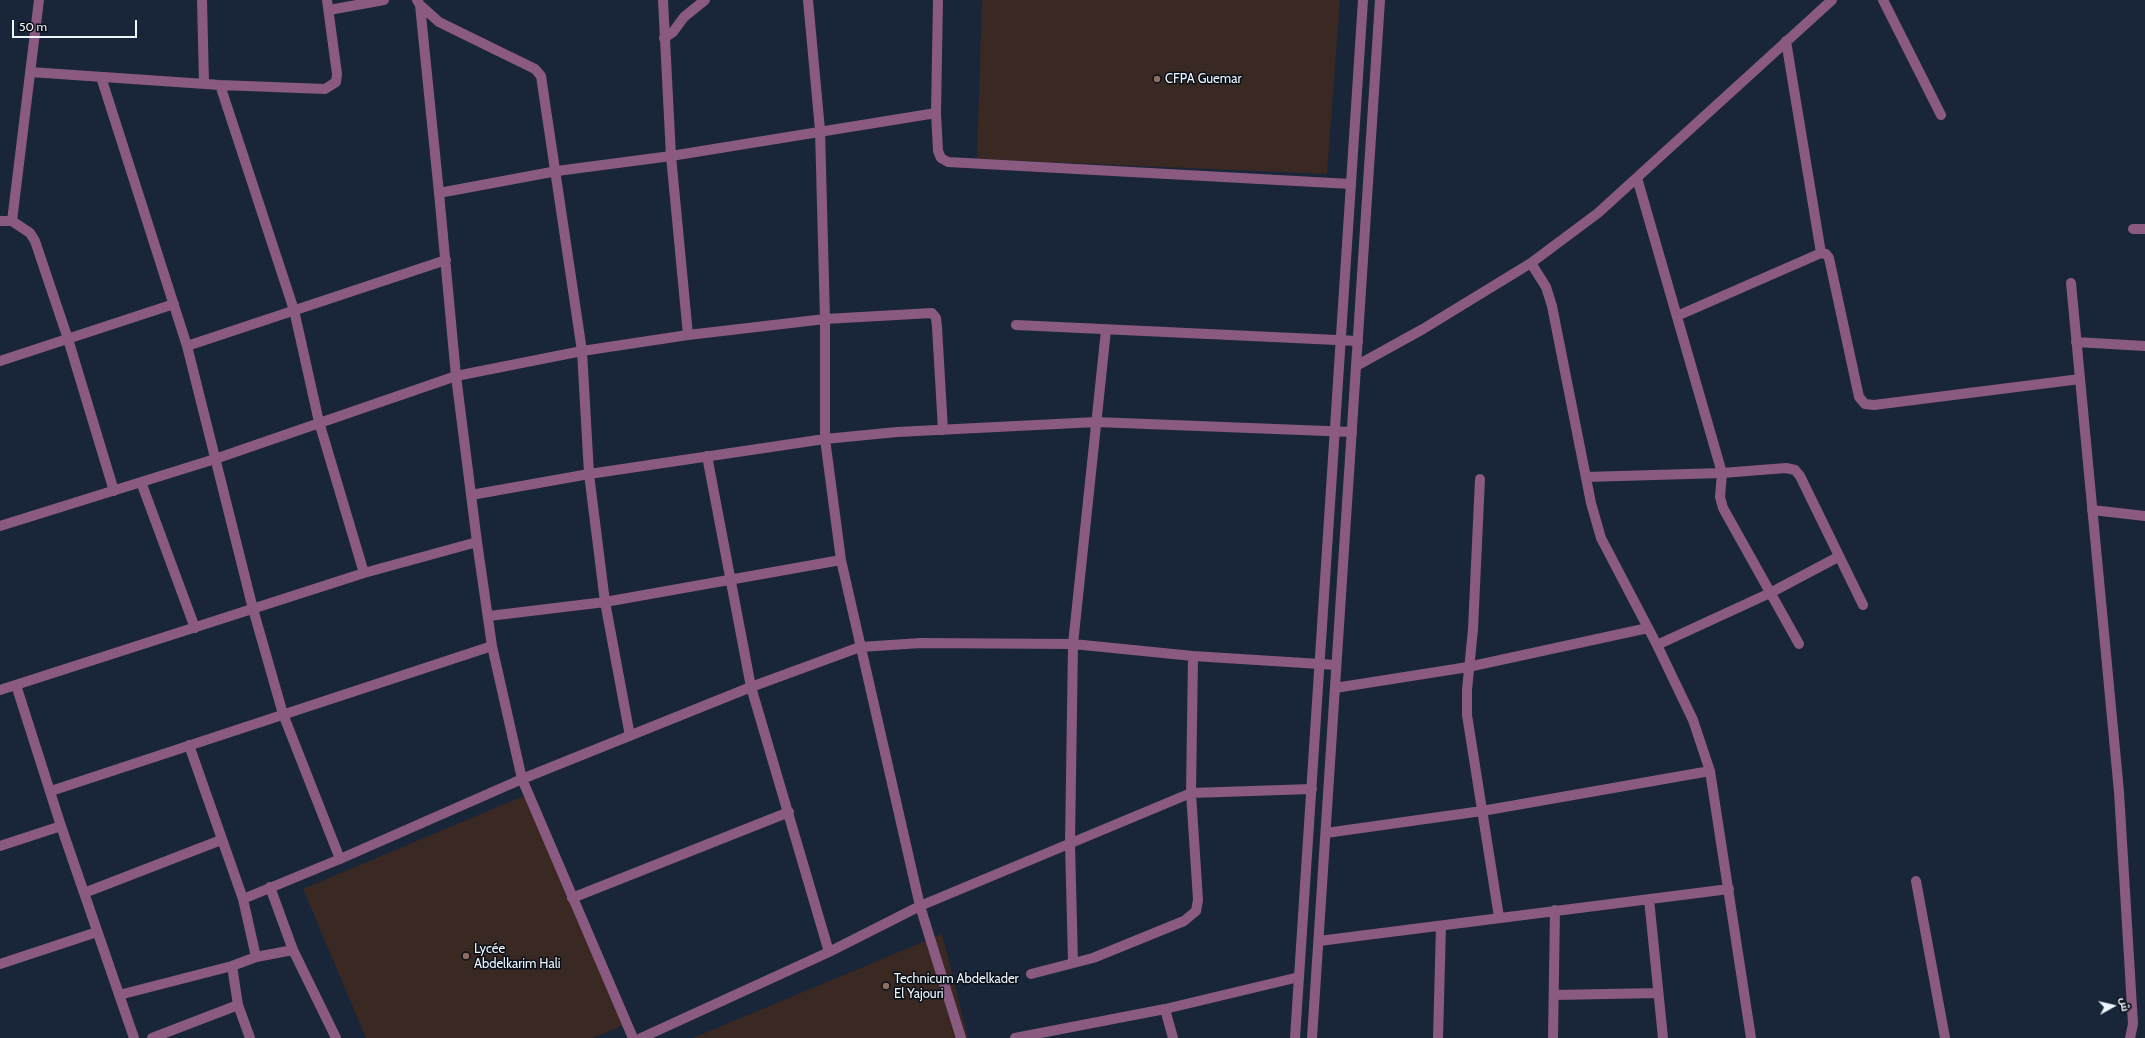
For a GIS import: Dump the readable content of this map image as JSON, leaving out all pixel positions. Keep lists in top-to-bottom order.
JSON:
{
  "places": ["CFPA Guemar", "Lycée Abdelkarim Hali", "Technicum Abdelkader El Yajouri"],
  "scale_bar": "50 m",
  "north": "right"
}
